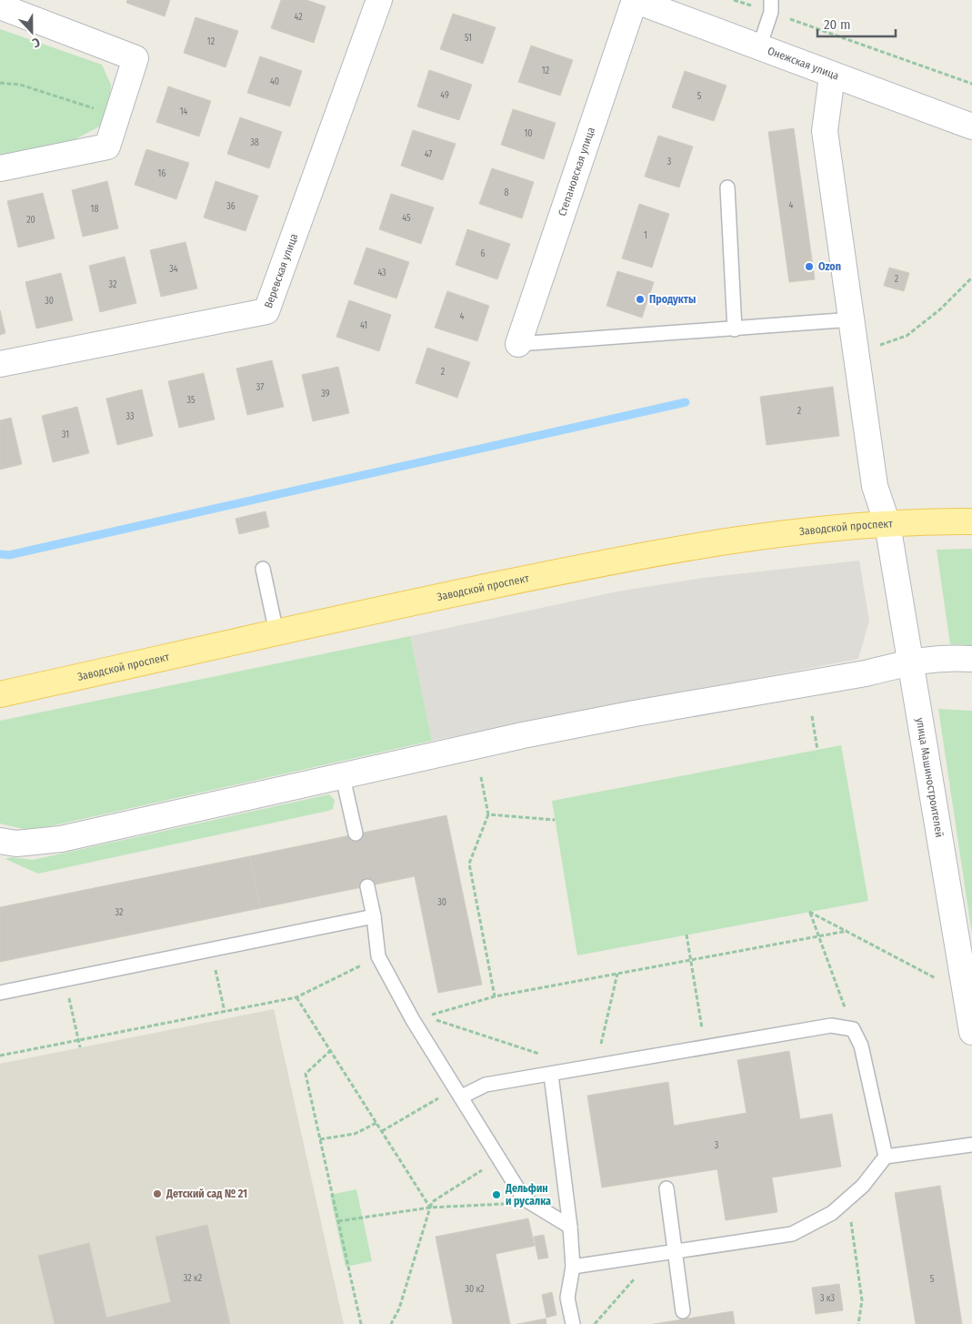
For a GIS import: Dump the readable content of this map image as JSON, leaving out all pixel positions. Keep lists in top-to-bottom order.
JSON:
{
  "streets": {
    "main road": ["Заводской проспект"],
    "street": [
      "Онежская улица",
      "Степановская улица",
      "Веревская улица",
      "улица Машиностроителей"
    ]
  },
  "crossings": [
    ["Онежская улица", "Степановская улица"],
    ["Онежская улица", "улица Машиностроителей"],
    ["Заводской проспект", "улица Машиностроителей"]
  ],
  "places": [
    "Ozon",
    "Продукты",
    "Детский сад № 21",
    "Дельфин и русалка"
  ],
  "house_numbers": [
    "42",
    "51",
    "12",
    "12",
    "40",
    "49",
    "5",
    "14",
    "10",
    "38",
    "47",
    "3",
    "16",
    "8",
    "4",
    "36",
    "18",
    "45",
    "20",
    "1",
    "6",
    "34",
    "43",
    "2",
    "32",
    "30",
    "4",
    "41",
    "2",
    "37",
    "39",
    "35",
    "2",
    "33",
    "31",
    "30",
    "32",
    "3",
    "32 к2",
    "5",
    "30 к2",
    "3 к3"
  ],
  "scale_bar": "20 m",
  "north": "bottom"
}
